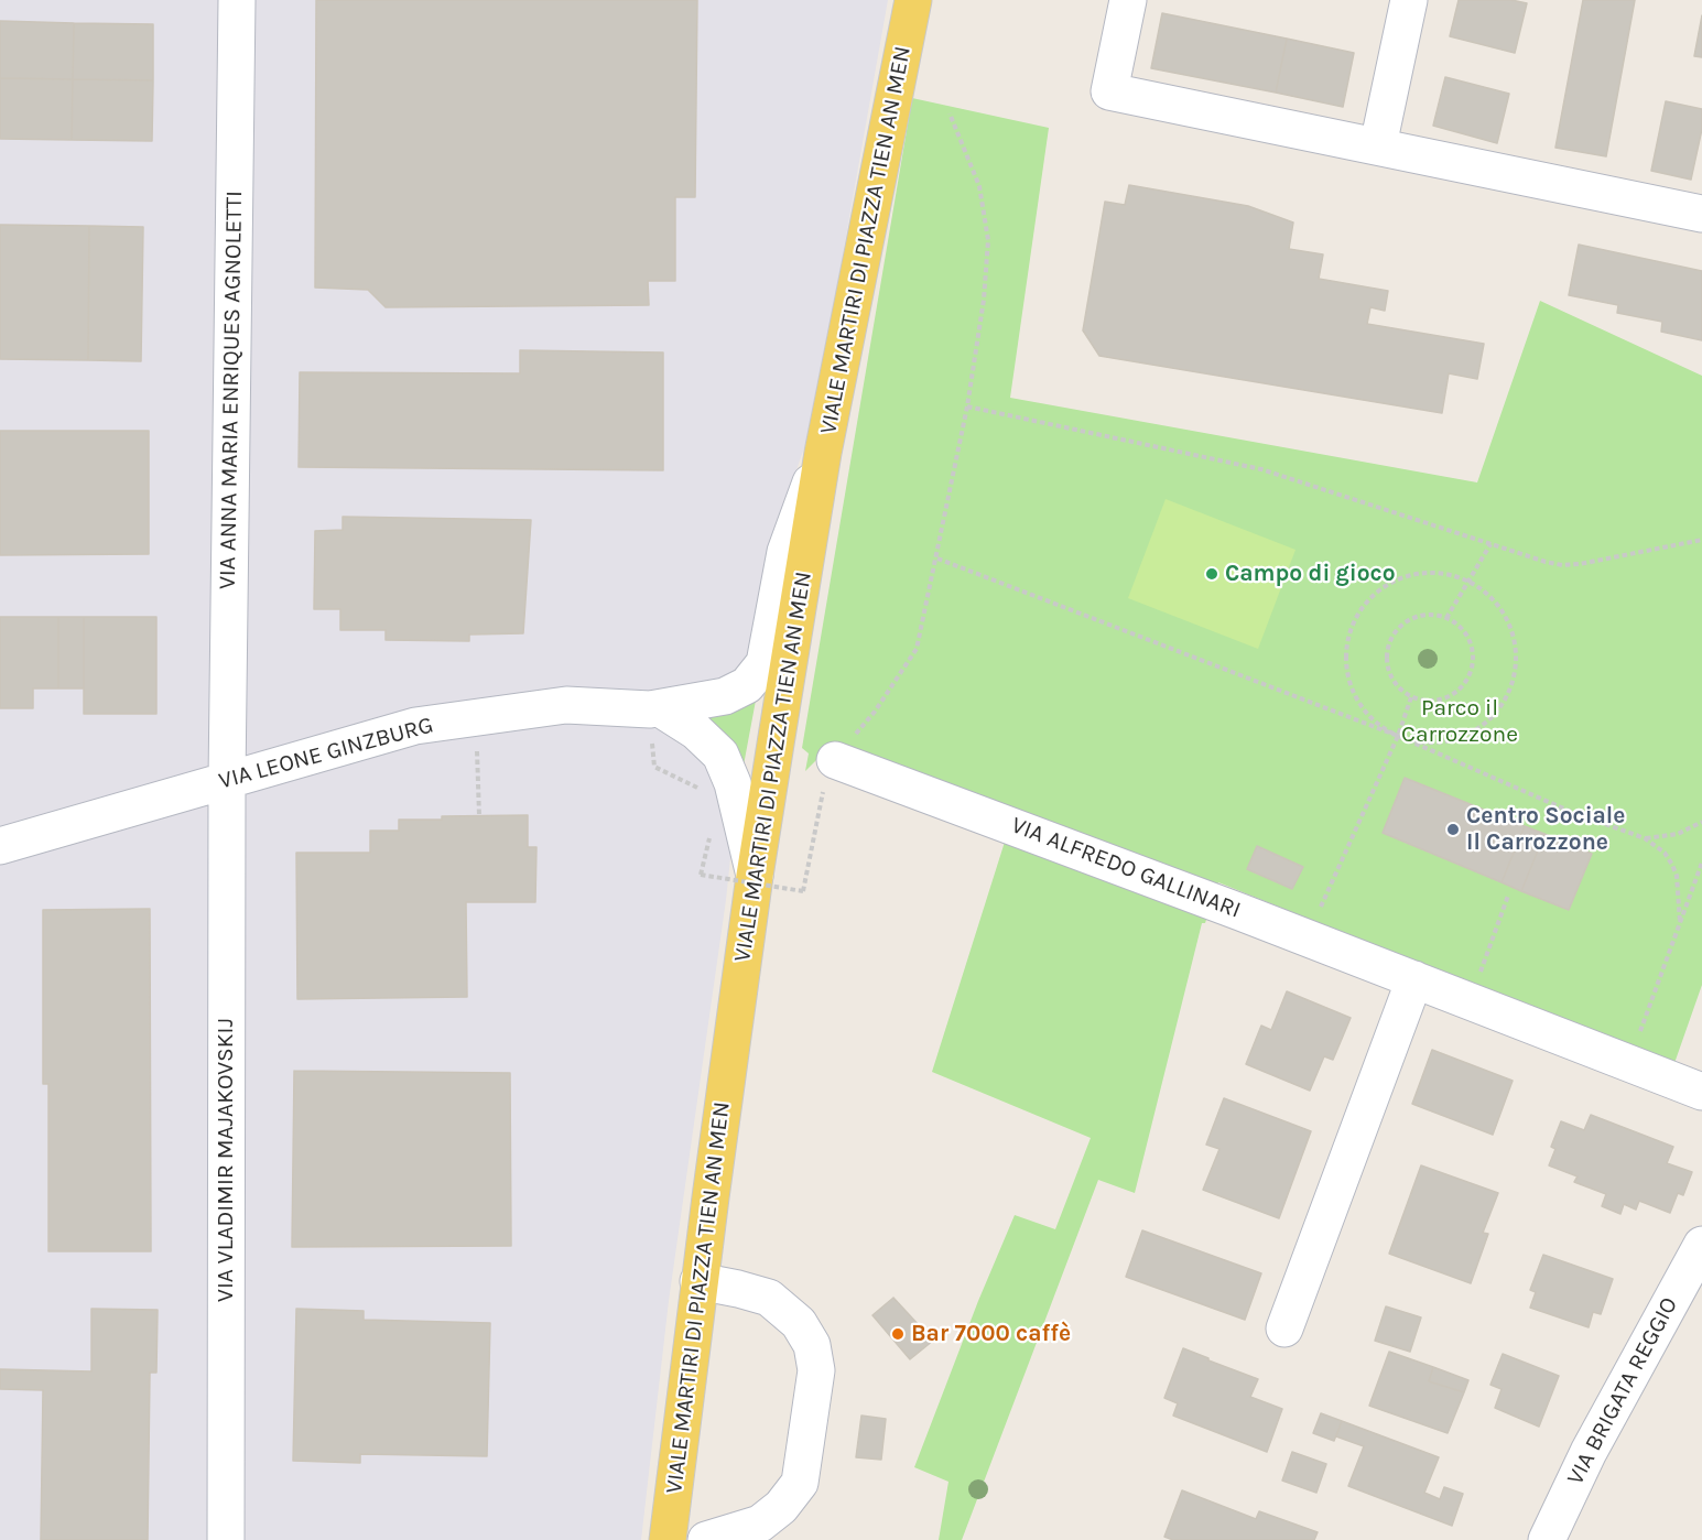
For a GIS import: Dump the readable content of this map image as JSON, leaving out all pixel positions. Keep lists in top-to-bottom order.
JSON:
{
  "streets": {
    "main road": ["VIALE MARTIRI DI PIAZZA TIEN AN MEN"],
    "street": [
      "VIA ANNA MARIA ENRIQUES AGNOLETTI",
      "VIA LEONE GINZBURG",
      "VIA ALFREDO GALLINARI",
      "VIA VLADIMIR MAJAKOVSKIJ",
      "VIA BRIGATA REGGIO"
    ]
  },
  "crossings": [
    ["VIALE MARTIRI DI PIAZZA TIEN AN MEN", "VIA LEONE GINZBURG"],
    ["VIA ANNA MARIA ENRIQUES AGNOLETTI", "VIA LEONE GINZBURG"],
    ["VIA ANNA MARIA ENRIQUES AGNOLETTI", "VIA VLADIMIR MAJAKOVSKIJ"],
    ["VIA LEONE GINZBURG", "VIA VLADIMIR MAJAKOVSKIJ"]
  ],
  "parks": ["Parco il Carrozzone"],
  "places": ["Campo di gioco", "Centro Sociale Il Carrozzone", "Bar 7000 caffè"]
}
